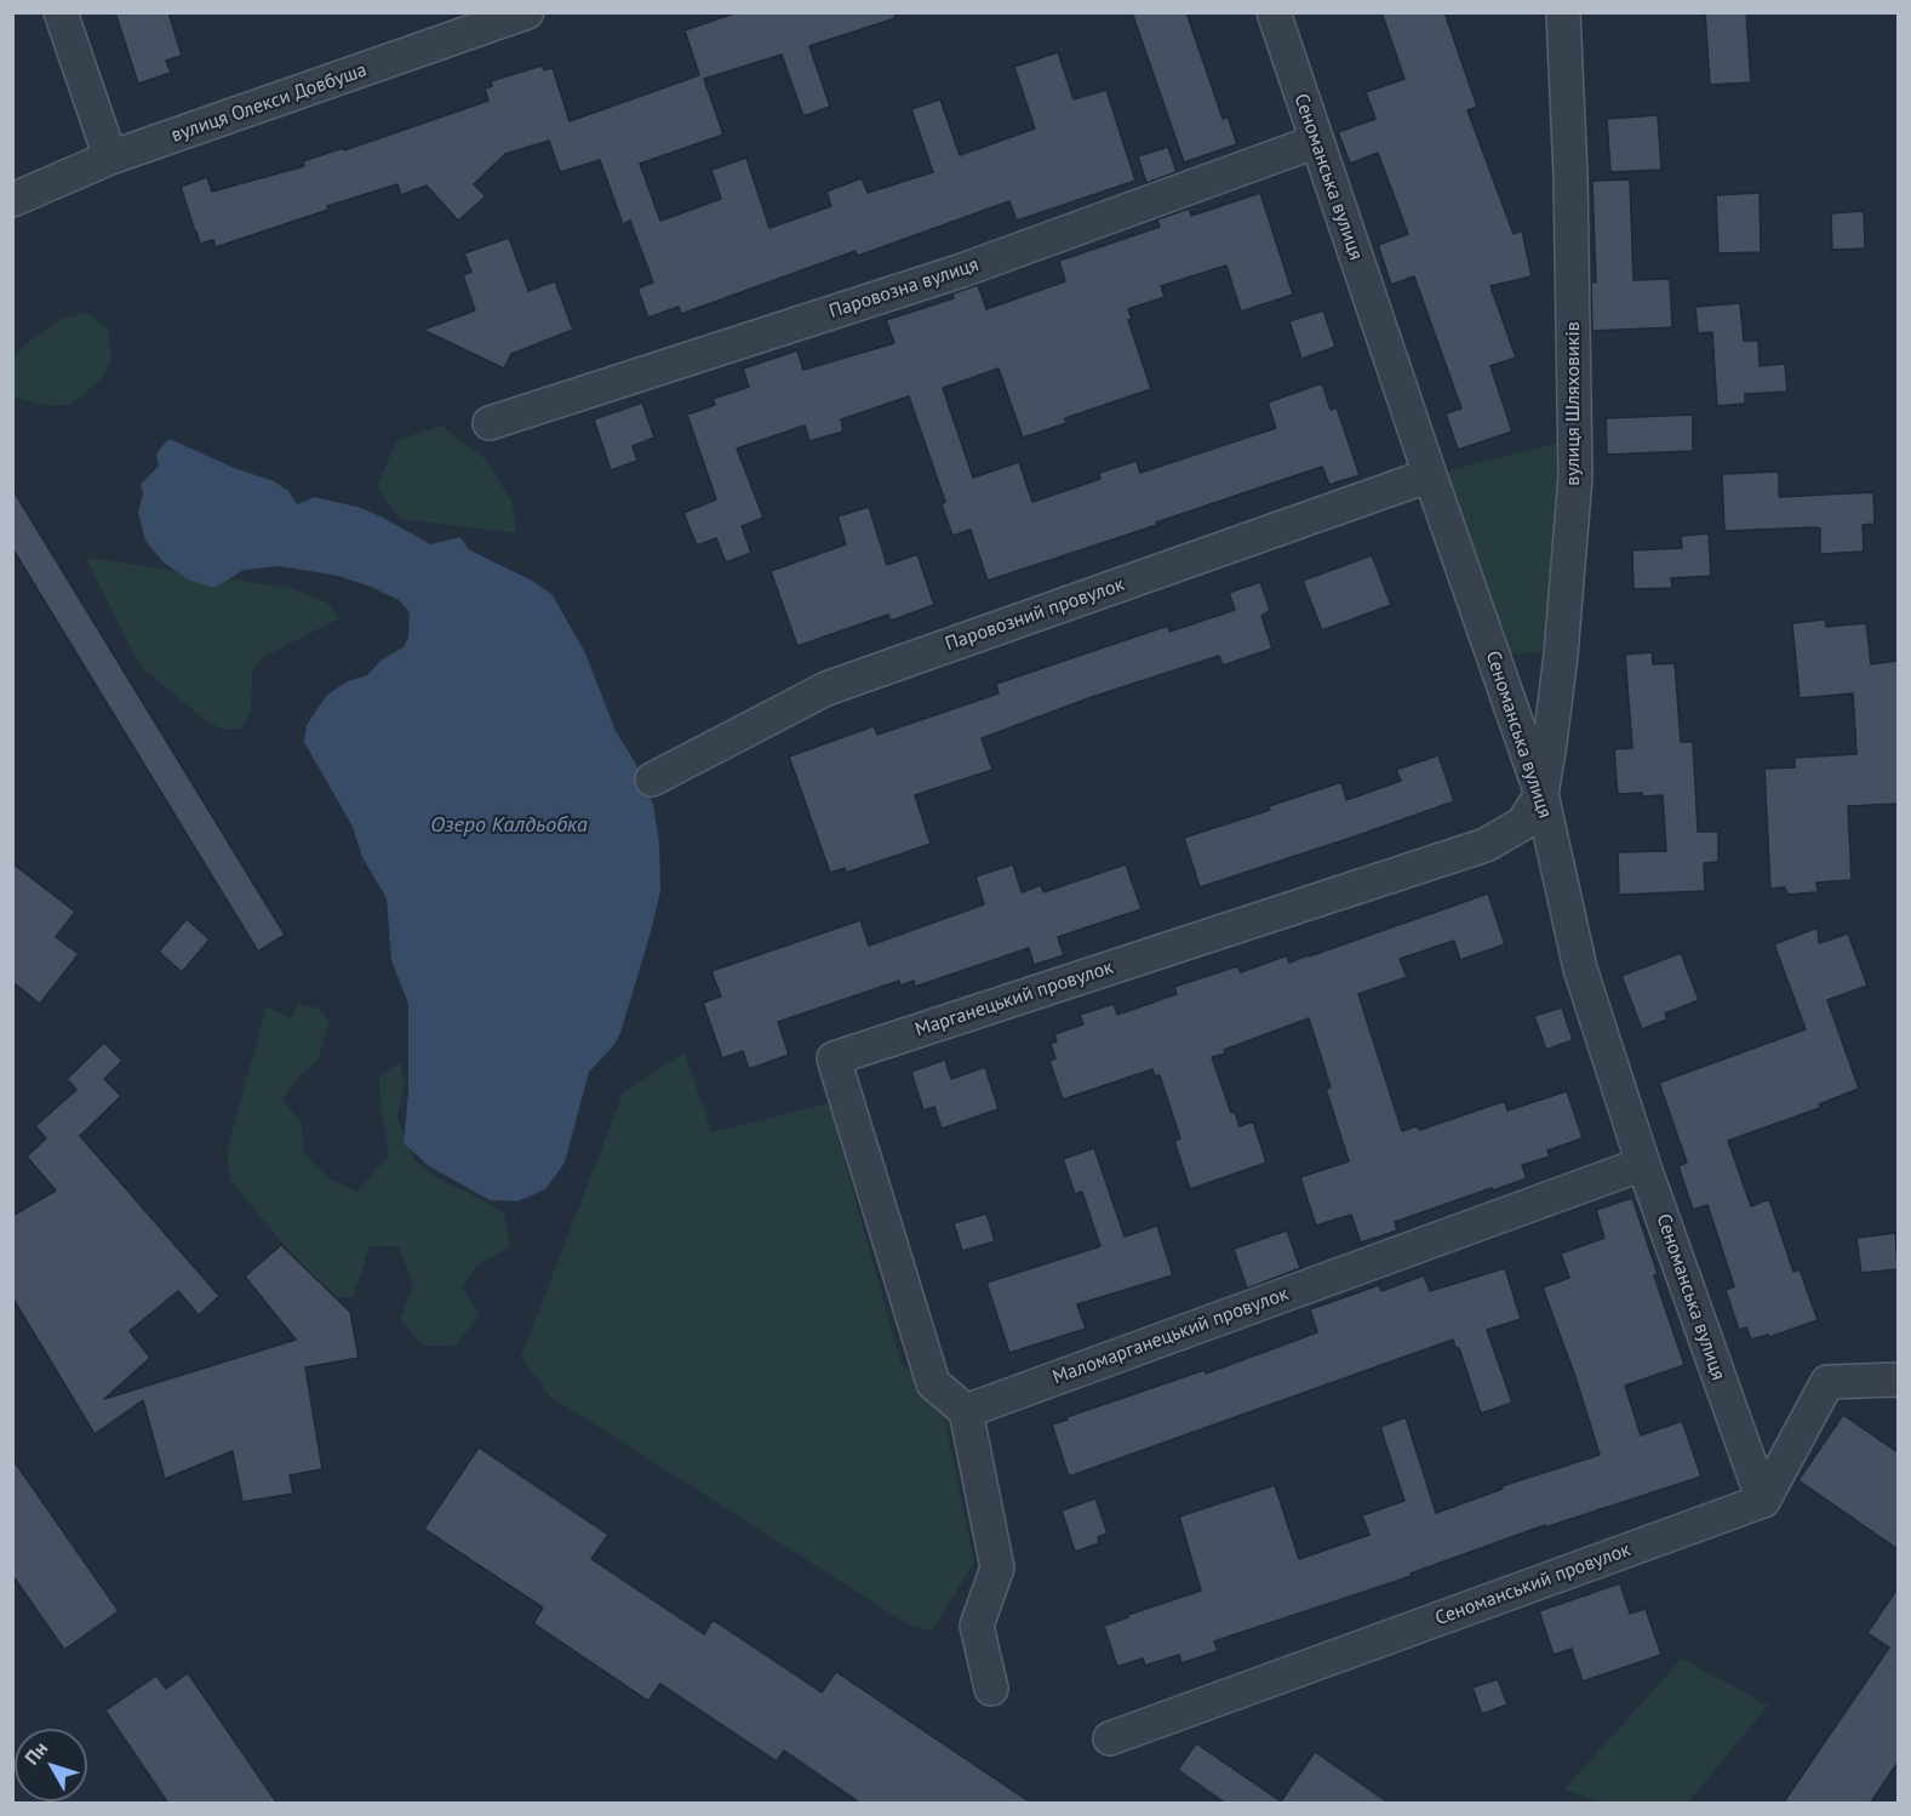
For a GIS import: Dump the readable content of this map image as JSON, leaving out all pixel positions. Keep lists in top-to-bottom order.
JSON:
{
  "streets": {
    "street": [
      "вулиця Олекси Довбуша",
      "Сеноманська вулиця",
      "Паровозна вулиця",
      "вулиця Шляховиків",
      "Паровозний провулок",
      "Марганецький провулок",
      "Маломарганецький провулок",
      "Сеноманський провулок"
    ]
  },
  "crossings": [
    ["Сеноманська вулиця", "Паровозна вулиця"],
    ["Сеноманська вулиця", "вулиця Шляховиків"],
    ["Сеноманська вулиця", "Паровозний провулок"],
    ["Сеноманська вулиця", "Марганецький провулок"],
    ["Сеноманська вулиця", "Маломарганецький провулок"],
    ["Сеноманська вулиця", "Сеноманський провулок"],
    ["вулиця Шляховиків", "Марганецький провулок"],
    ["Марганецький провулок", "Маломарганецький провулок"]
  ],
  "water": ["Озеро Калдьобка"],
  "north": "top left"
}
